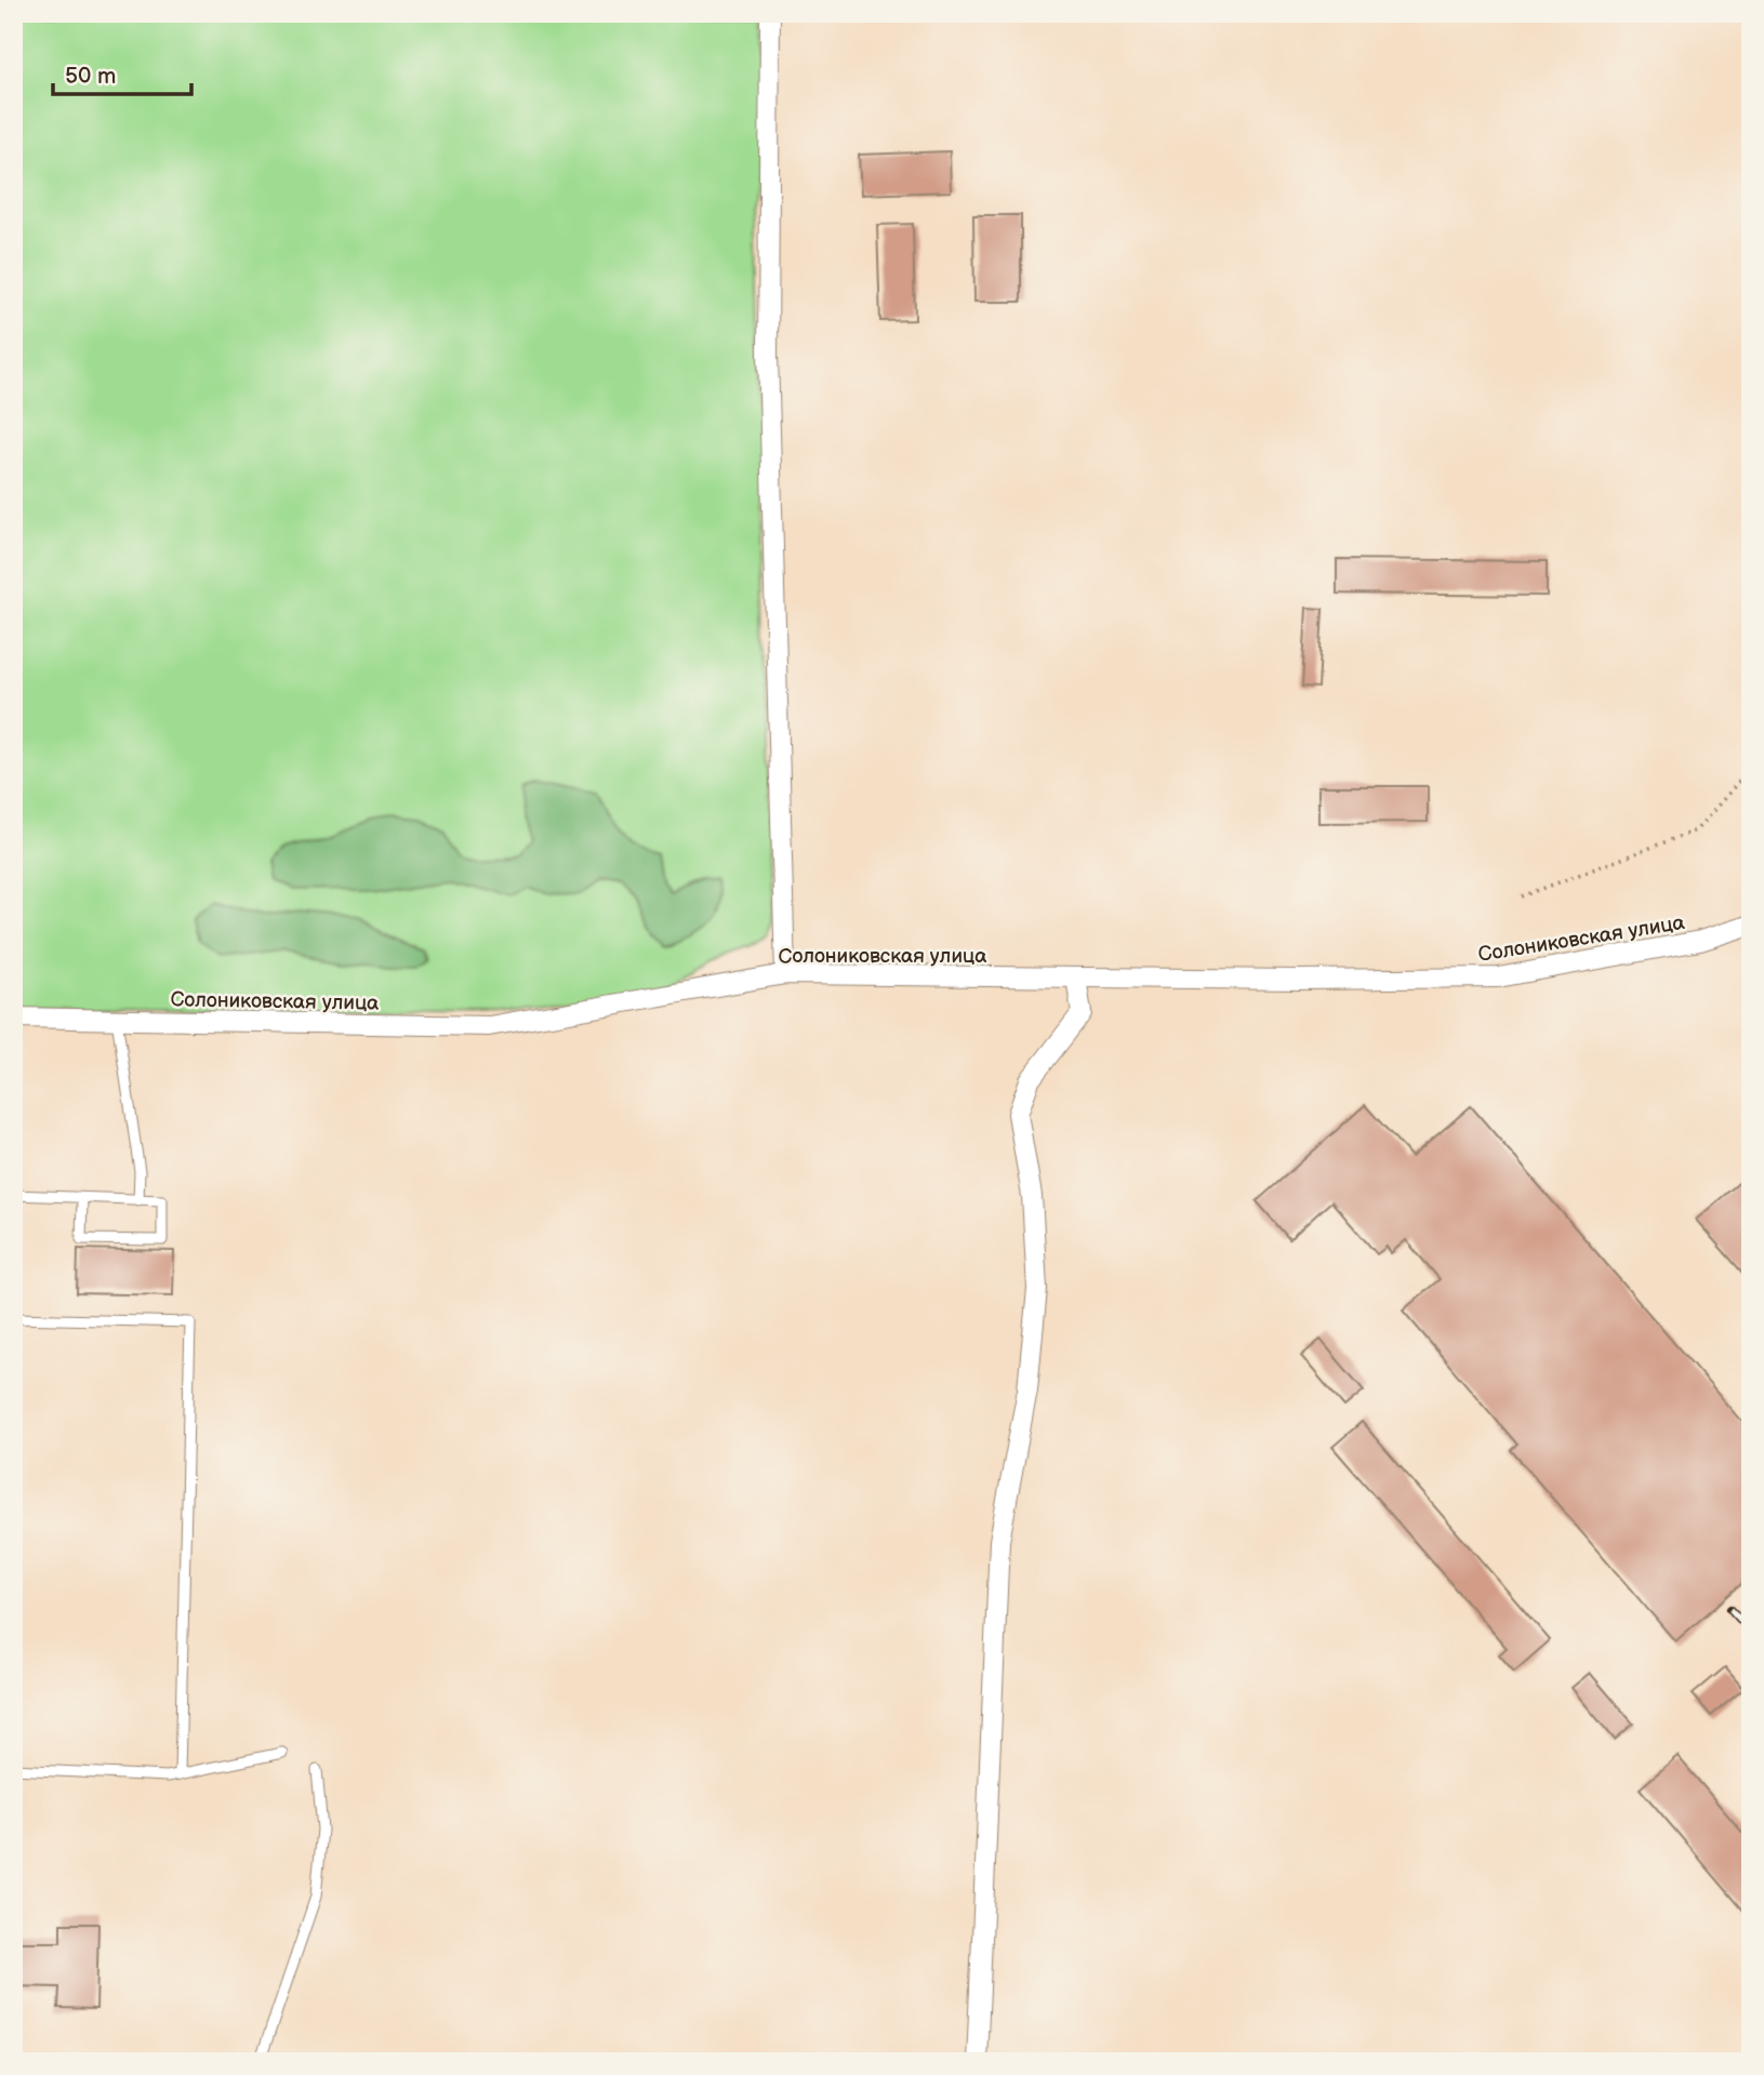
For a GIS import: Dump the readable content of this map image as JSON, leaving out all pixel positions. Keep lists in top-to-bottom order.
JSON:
{
  "streets": {
    "street": ["Солониковская улица"]
  },
  "scale_bar": "50 m"
}
